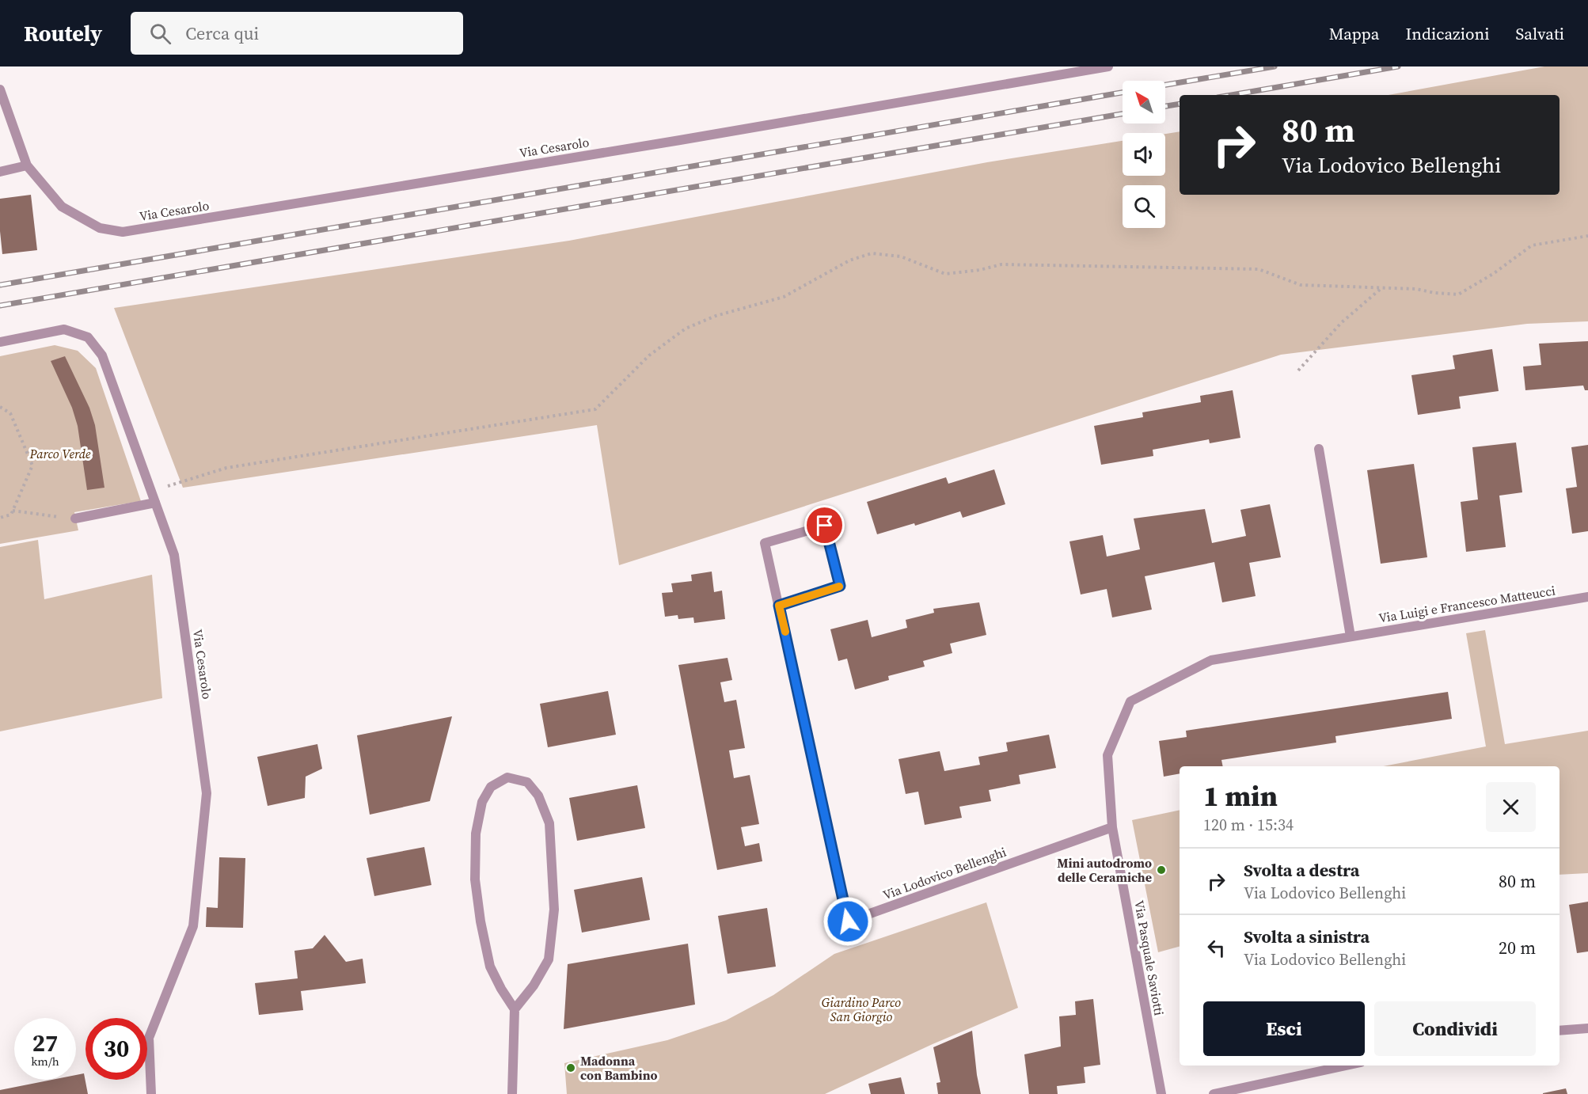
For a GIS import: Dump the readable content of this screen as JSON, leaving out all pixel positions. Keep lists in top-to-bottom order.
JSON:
{
  "streets": {
    "street": [
      "Via Cesarolo",
      "Via Luigi e Francesco Matteucci",
      "Via Lodovico Bellenghi",
      "Via Pasquale Saviotti"
    ]
  },
  "crossings": [
    ["Via Luigi e Francesco Matteucci", "Via Lodovico Bellenghi"],
    ["Via Luigi e Francesco Matteucci", "Via Pasquale Saviotti"],
    ["Via Lodovico Bellenghi", "Via Pasquale Saviotti"]
  ],
  "parks": ["Parco Verde", "Giardino Parco San Giorgio"],
  "places": ["Mini autodromo delle Ceramiche", "Madonna con Bambino"],
  "north": "top left",
  "page": {
    "header": "Routely",
    "search": "Cerca qui",
    "nav": ["Mappa", "Indicazioni", "Salvati"],
    "turn": ["80 m", "Via Lodovico Bellenghi"],
    "heading": ["1 min", "120 m · 15:34"],
    "list": [
      {
        "name": "Svolta a destra",
        "note": "Via Lodovico Bellenghi",
        "value": "80 m"
      },
      {
        "name": "Svolta a sinistra",
        "note": "Via Lodovico Bellenghi",
        "value": "20 m"
      }
    ],
    "buttons": ["Esci", "Condividi"],
    "speed": "27 km/h",
    "limit": "30"
  }
}
